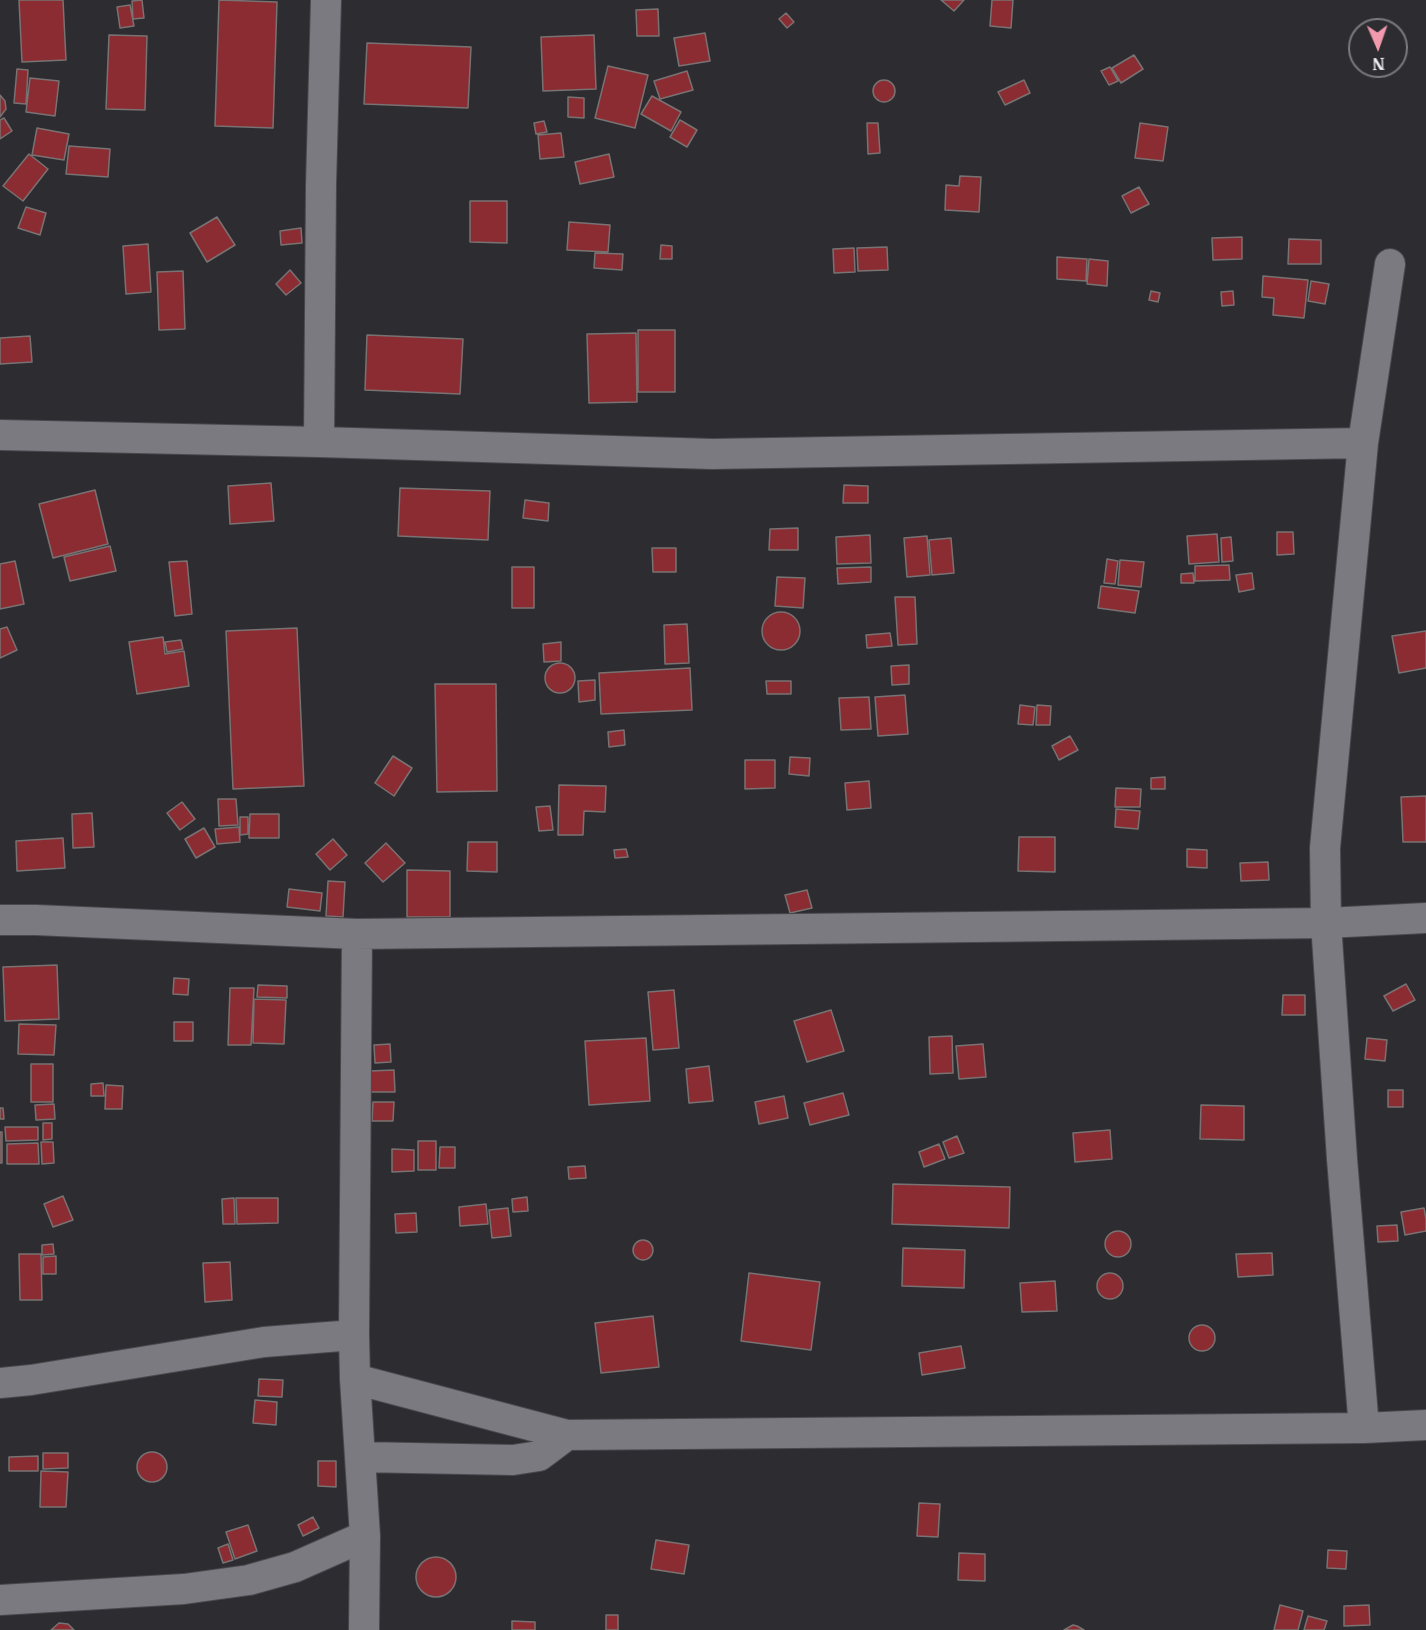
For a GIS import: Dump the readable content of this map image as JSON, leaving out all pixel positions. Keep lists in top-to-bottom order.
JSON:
{
  "north": "bottom"
}
